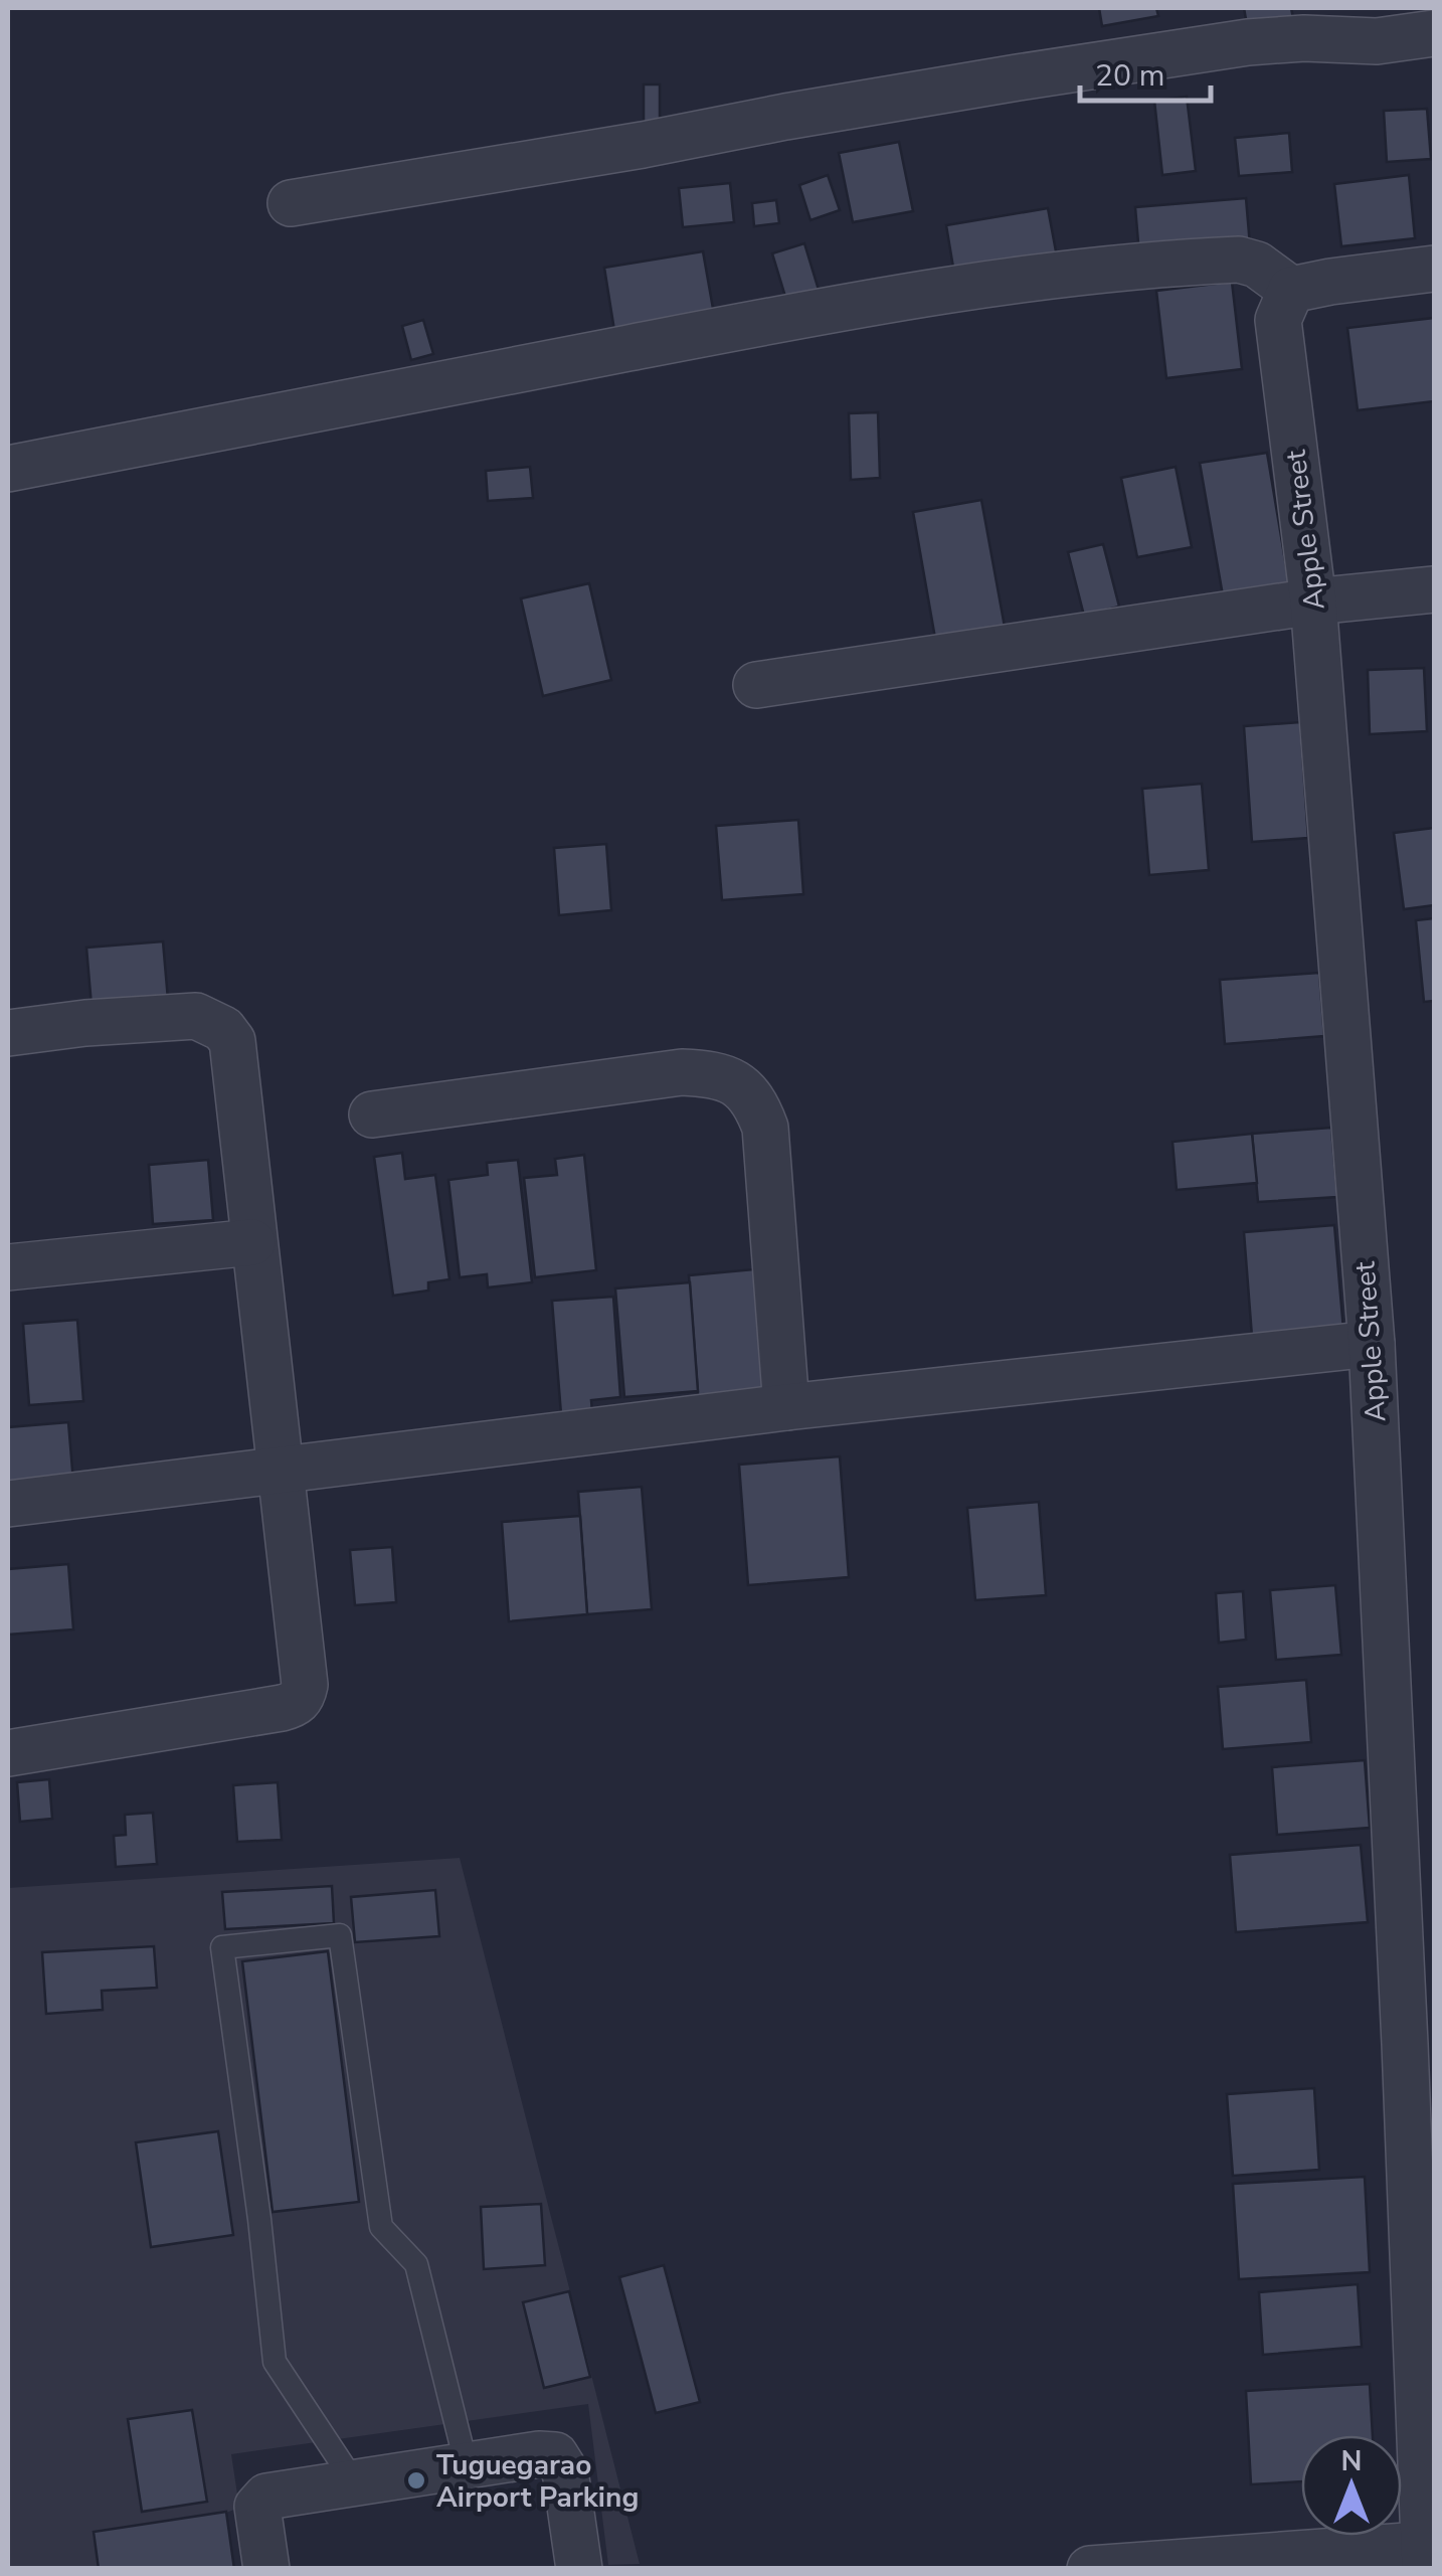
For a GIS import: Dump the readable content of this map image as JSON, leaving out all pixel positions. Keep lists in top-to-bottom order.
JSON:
{
  "streets": {
    "street": ["Apple Street"]
  },
  "places": ["Tuguegarao Airport Parking"],
  "scale_bar": "20 m",
  "north": "top"
}
